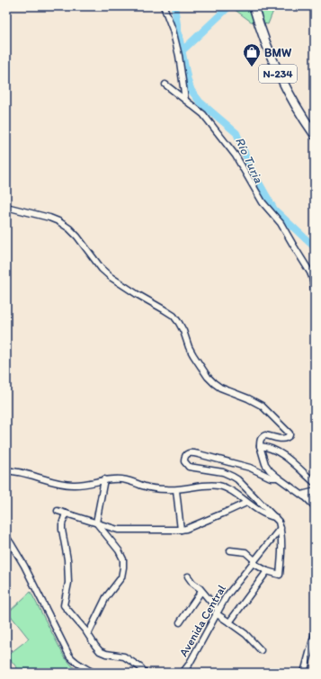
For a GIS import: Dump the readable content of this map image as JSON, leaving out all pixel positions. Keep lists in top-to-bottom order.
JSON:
{
  "streets": {
    "highway": ["N-234"],
    "street": ["Avenida Central"]
  },
  "water": ["Río Turia"],
  "places": {
    "shop": ["BMW"]
  }
}
